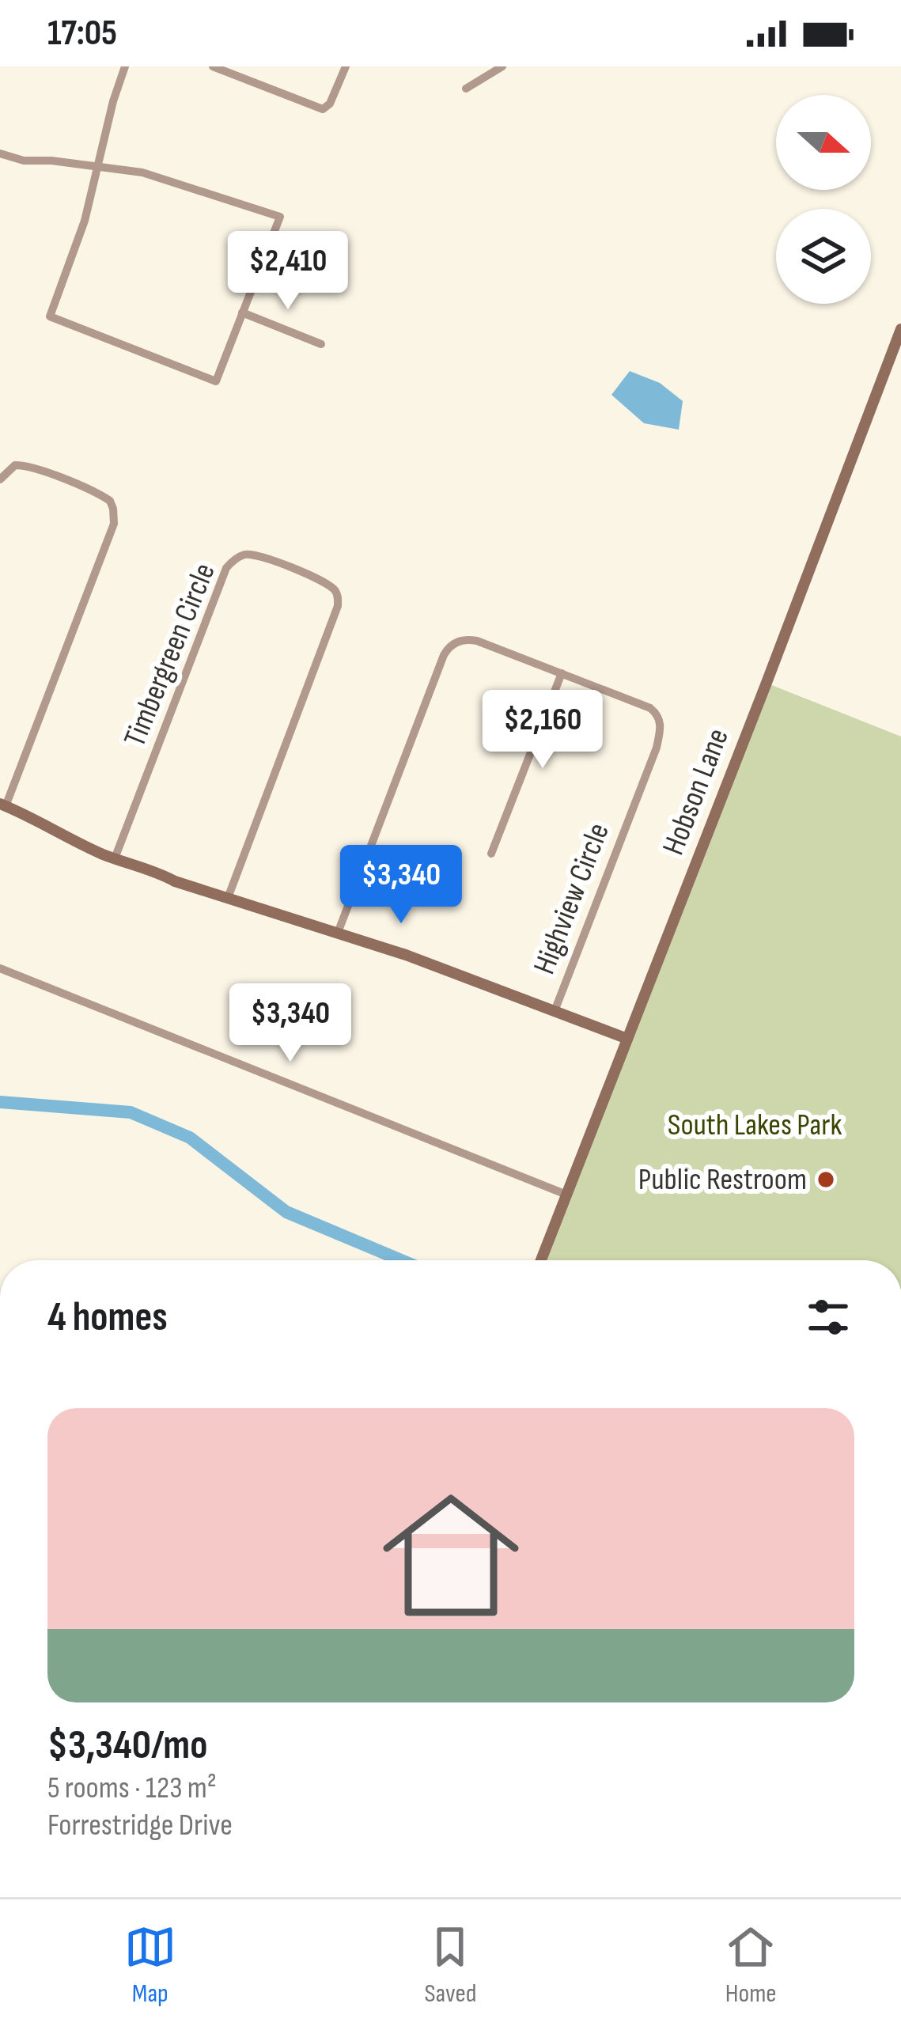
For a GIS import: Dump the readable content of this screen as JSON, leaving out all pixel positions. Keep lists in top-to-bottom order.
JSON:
{
  "streets": {
    "street": ["Timbergreen Circle", "Hobson Lane", "Highview Circle"]
  },
  "parks": ["South Lakes Park"],
  "places": ["Public Restroom"],
  "north": "right",
  "page": {
    "status": "17:05",
    "price": [
      "$2,410",
      "$2,160",
      "$3,340",
      "$3,340"
    ],
    "heading": "4 homes",
    "list": [
      {
        "name": "$3,340/mo",
        "note": "5 rooms · 123 m² · Forrestridge Drive"
      }
    ],
    "tabs": ["Map", "Saved", "Home"]
  }
}
